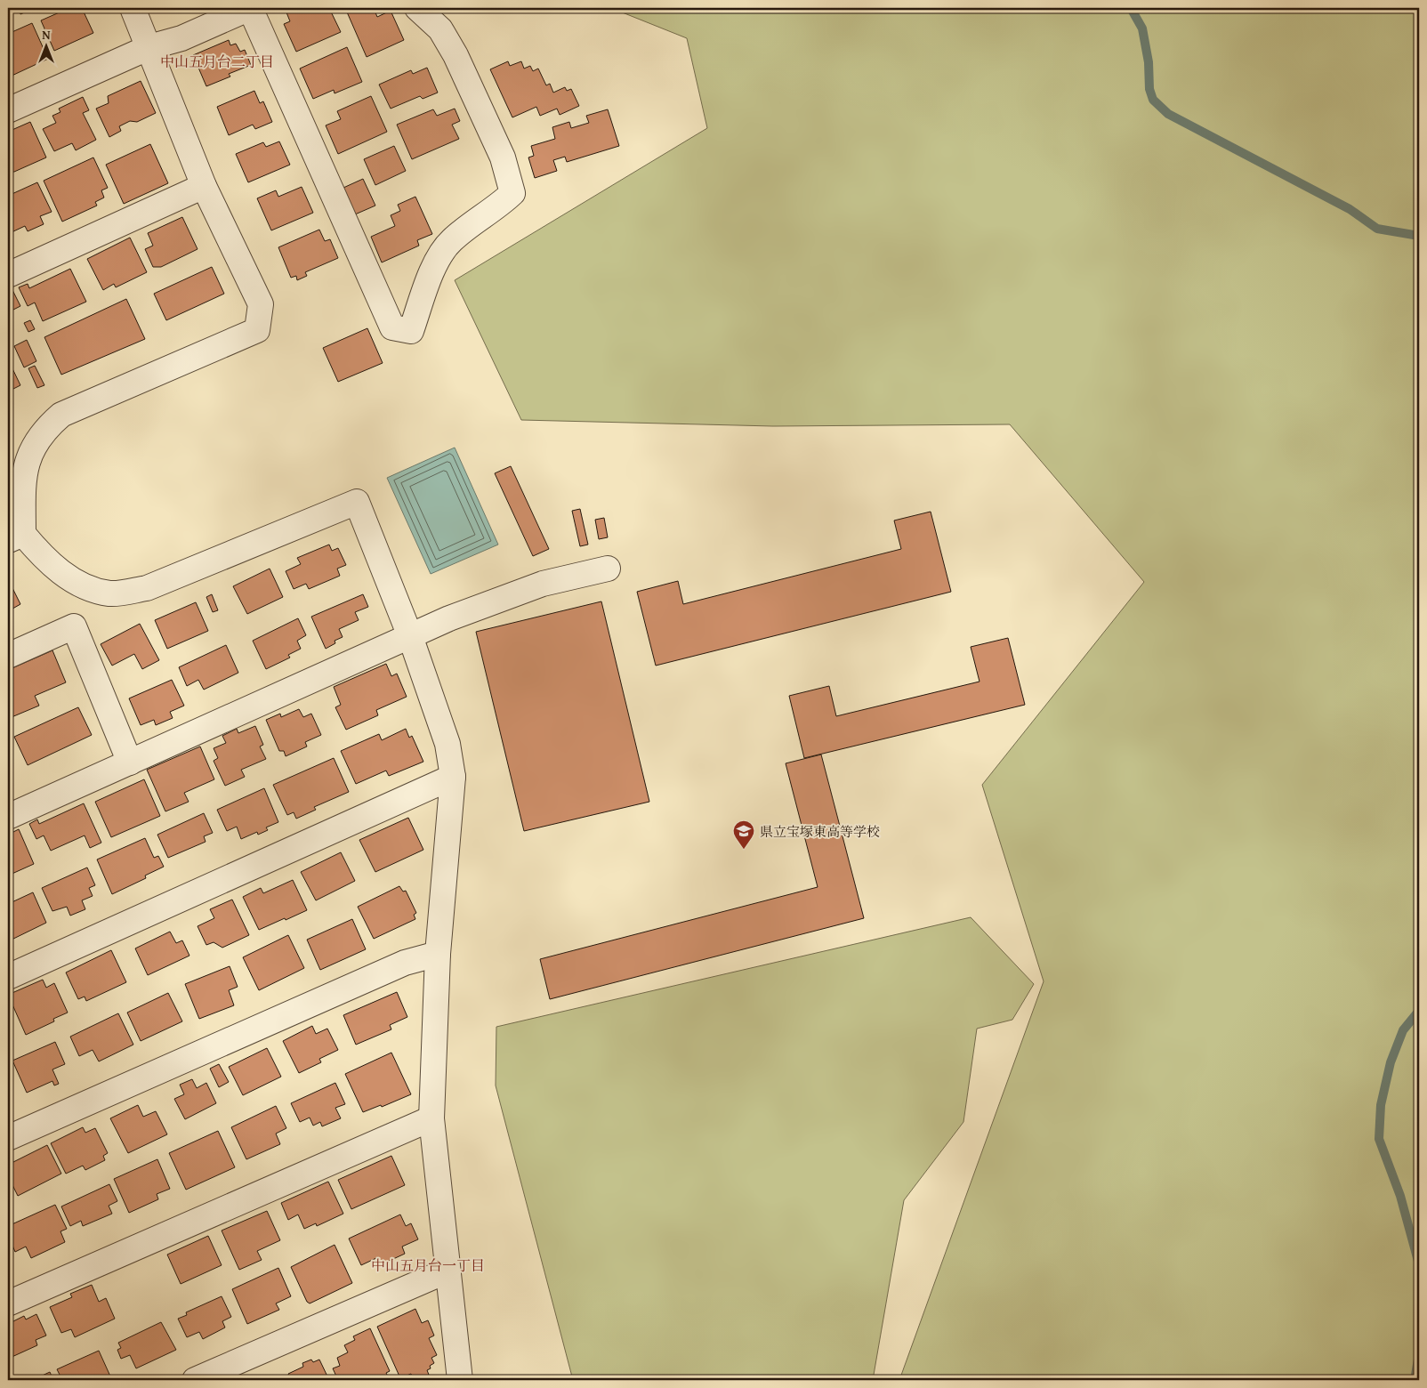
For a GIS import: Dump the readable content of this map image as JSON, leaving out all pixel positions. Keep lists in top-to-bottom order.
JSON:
{
  "districts": ["中山五月台二丁目", "中山五月台一丁目"],
  "places": {
    "school or university": ["県立宝塚東高等学校"]
  },
  "north": "top"
}
